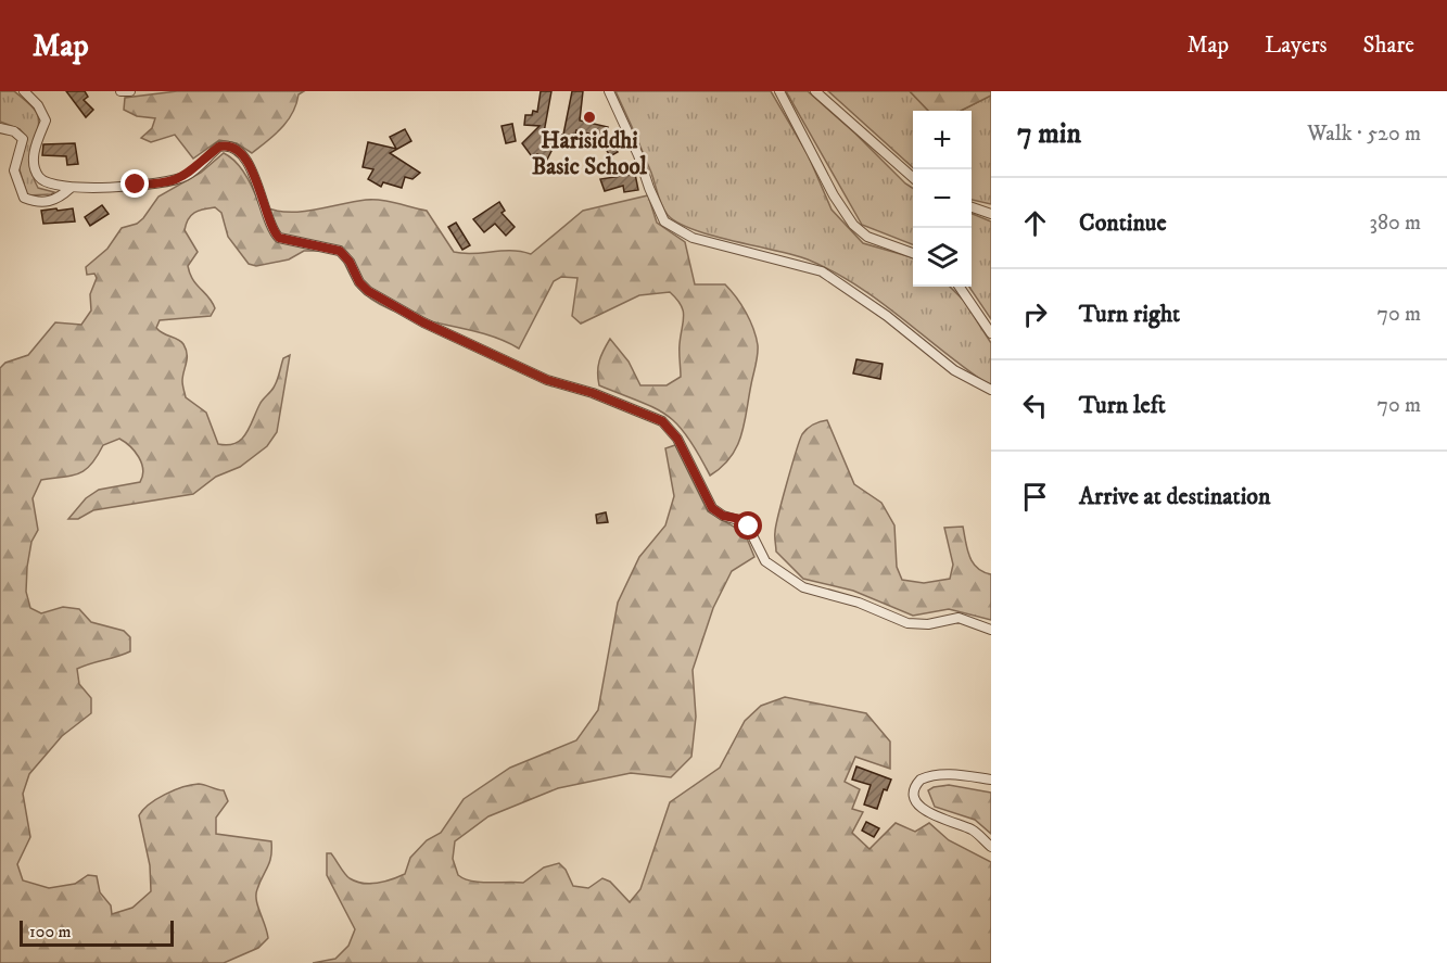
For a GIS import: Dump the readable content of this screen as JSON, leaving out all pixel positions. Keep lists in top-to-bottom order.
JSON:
{
  "places": ["Harisiddhi Basic School"],
  "scale_bar": "100 m",
  "page": {
    "header": "Map",
    "nav": ["Map", "Layers", "Share"],
    "heading": ["7 min", "Walk · 520 m"],
    "map_buttons": ["+", "−"],
    "list": [
      ["Continue", "380 m"],
      ["Turn right", "70 m"],
      ["Turn left", "70 m"],
      "Arrive at destination"
    ],
    "scale": "100 m"
  }
}
